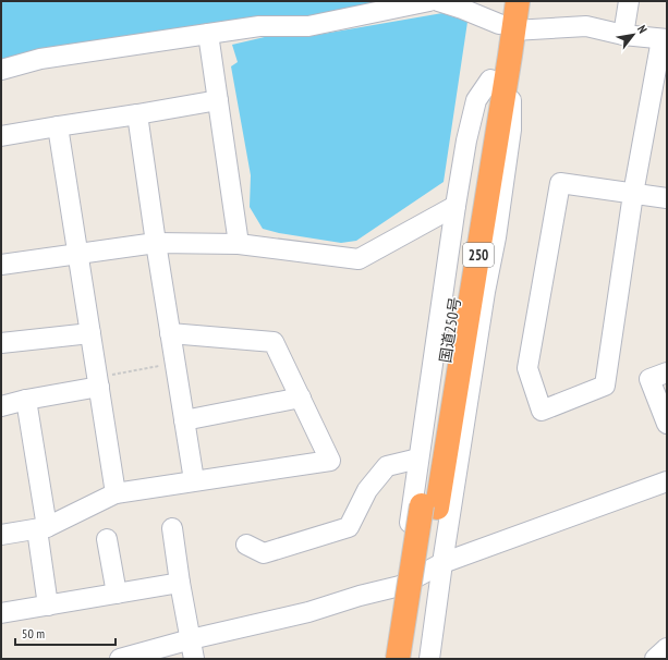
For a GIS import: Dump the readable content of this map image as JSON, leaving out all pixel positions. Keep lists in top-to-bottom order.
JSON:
{
  "streets": {
    "highway": ["250", "国道250号"]
  },
  "scale_bar": "50 m",
  "north": "top right"
}
